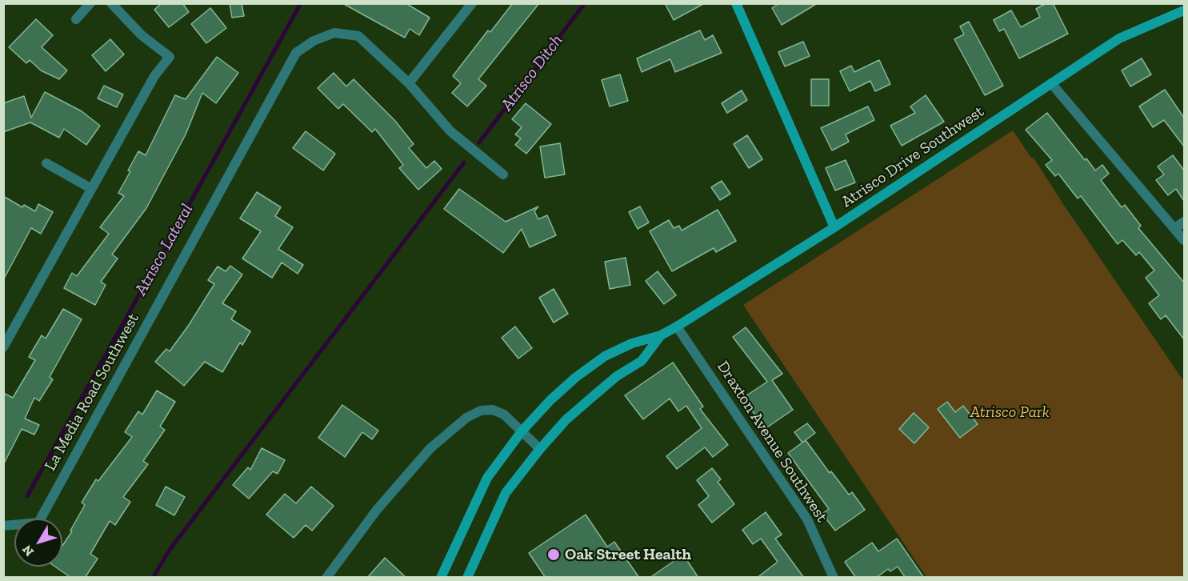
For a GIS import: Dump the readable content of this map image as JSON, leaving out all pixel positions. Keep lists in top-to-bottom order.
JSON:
{
  "streets": {
    "main road": ["Atrisco Drive Southwest"],
    "street": ["La Media Road Southwest", "Draxton Avenue Southwest"]
  },
  "crossings": [
    ["Atrisco Drive Southwest", "Draxton Avenue Southwest"]
  ],
  "water": ["Atrisco Ditch", "Atrisco Lateral"],
  "parks": ["Atrisco Park"],
  "places": ["Oak Street Health"],
  "north": "bottom left"
}
